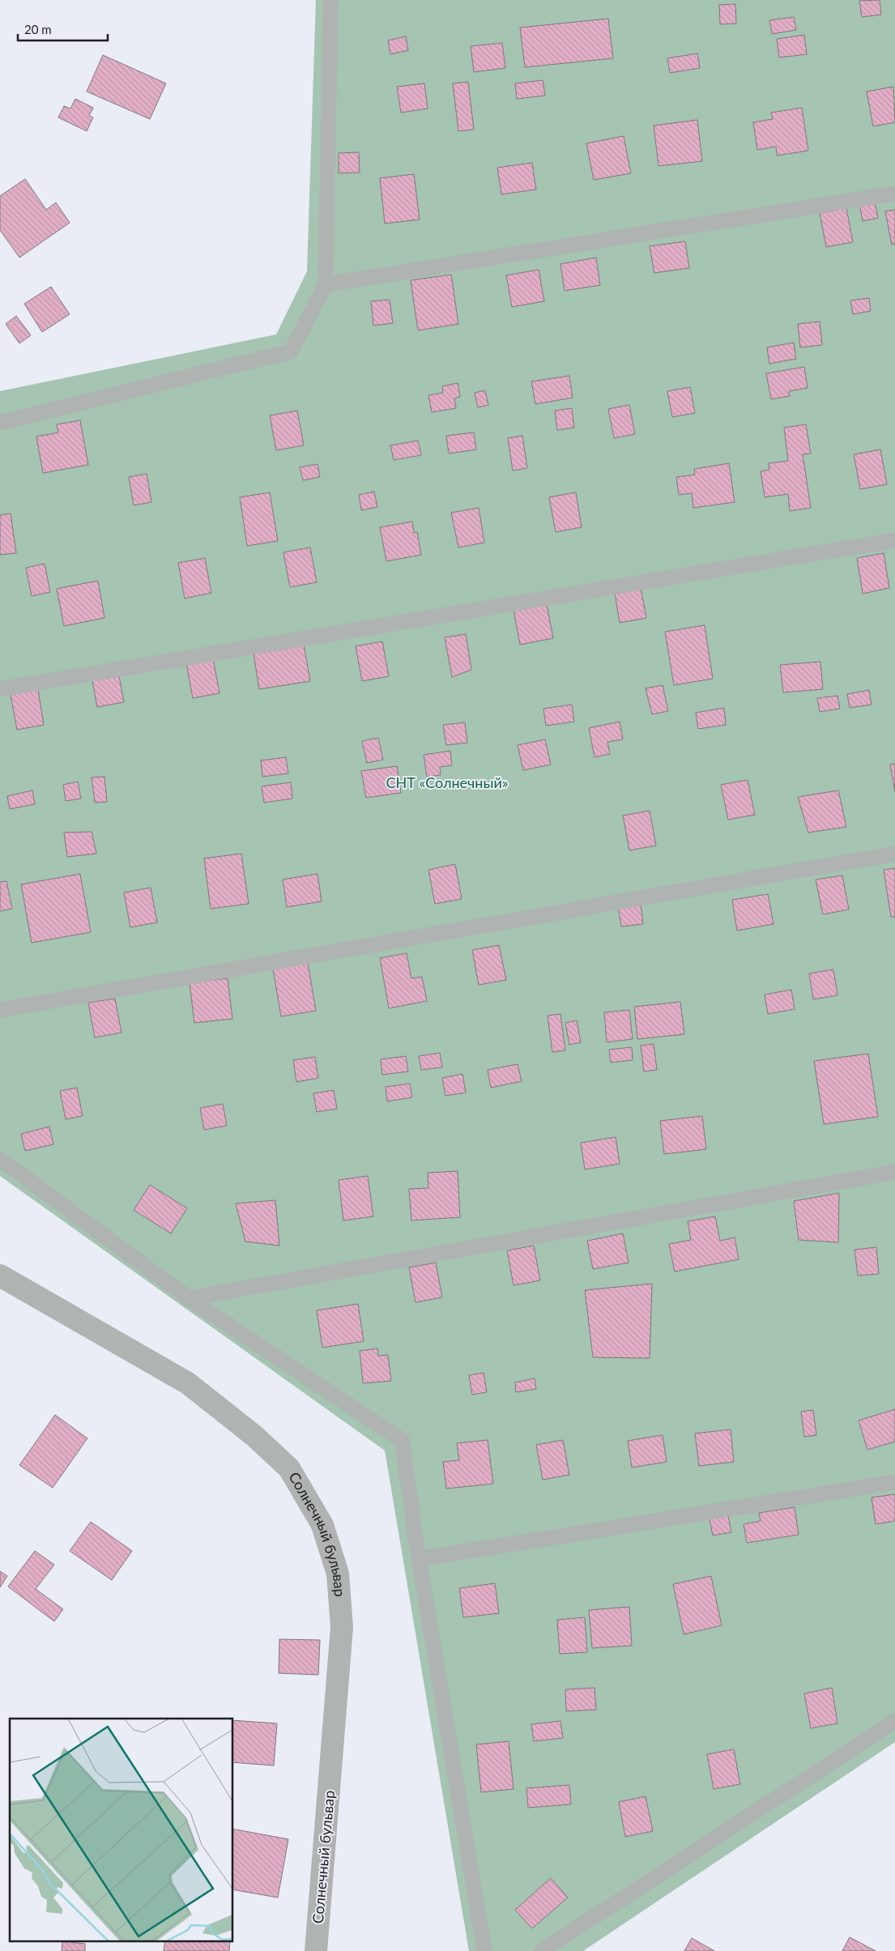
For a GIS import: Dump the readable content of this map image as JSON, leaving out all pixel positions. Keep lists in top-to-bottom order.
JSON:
{
  "streets": {
    "street": ["Солнечный бульвар"]
  },
  "parks": ["СНТ «Солнечный»"],
  "scale_bar": "20 m"
}
